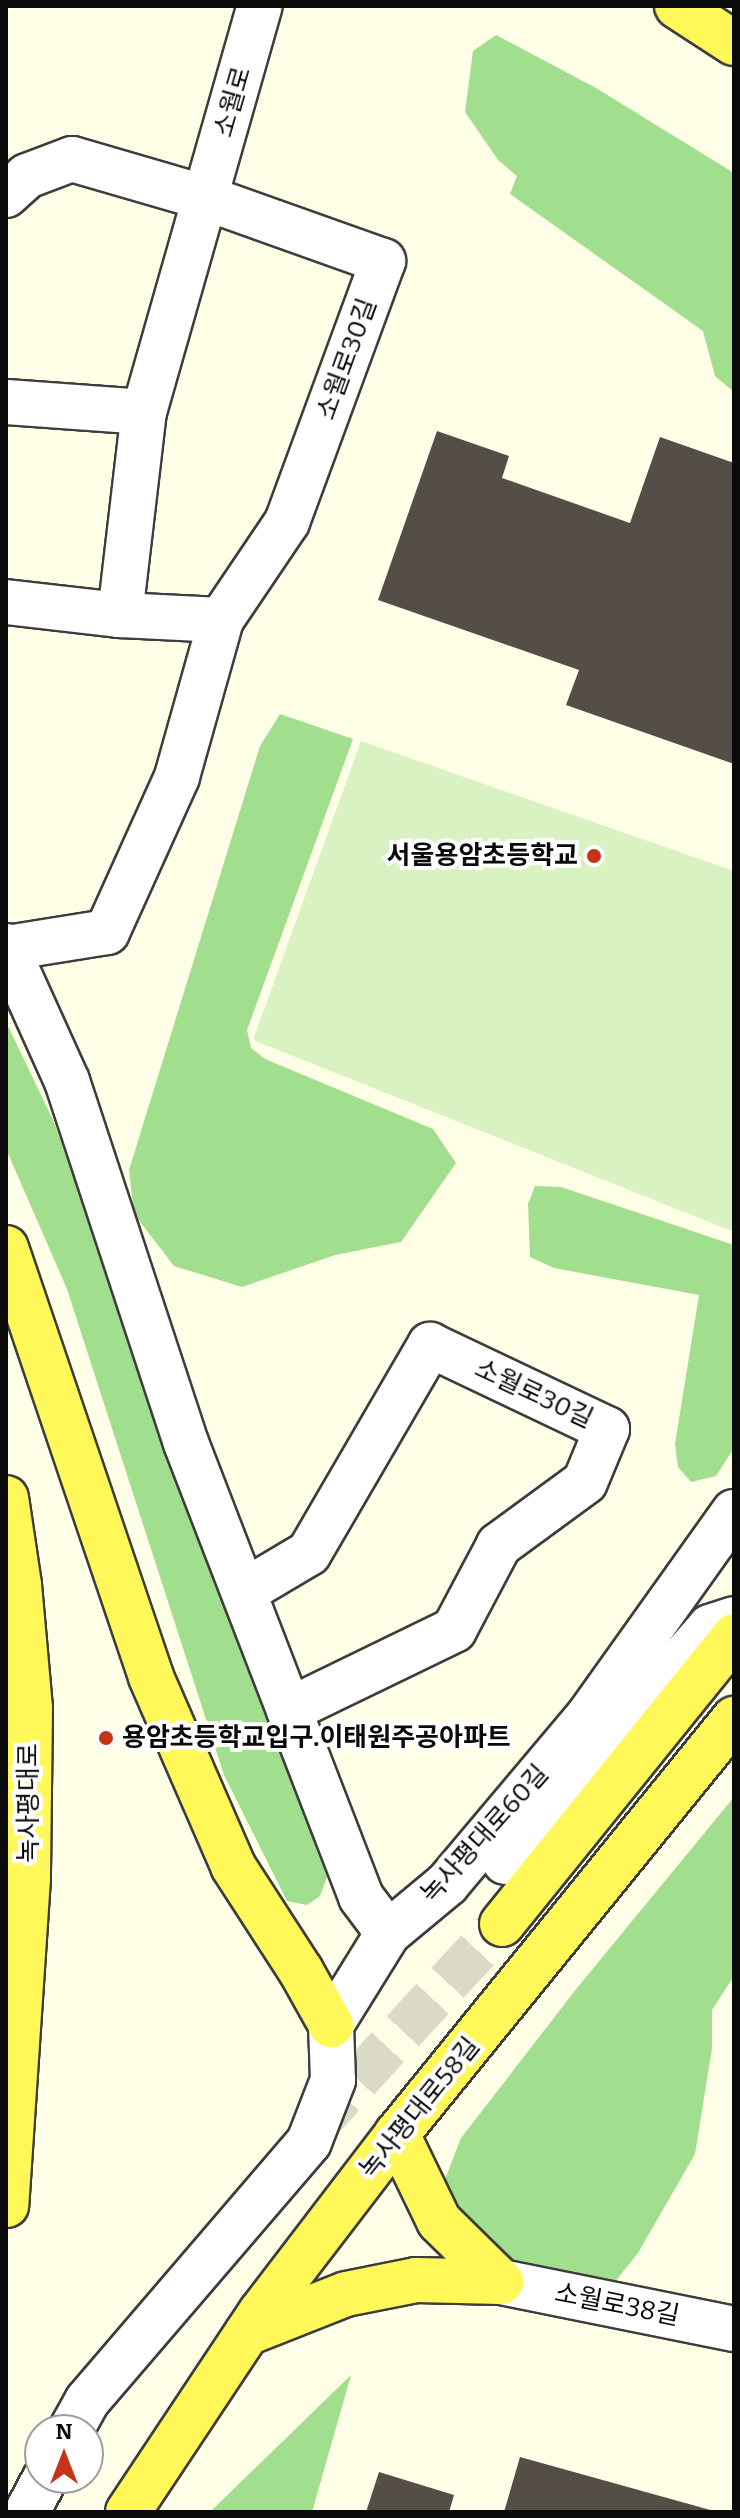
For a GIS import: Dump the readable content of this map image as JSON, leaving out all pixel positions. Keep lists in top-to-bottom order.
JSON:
{
  "streets": {
    "main road": ["녹사평대로", "녹사평대로58길"],
    "street": [
      "소월로",
      "소월로30길",
      "녹사평대로60길",
      "소월로38길"
    ]
  },
  "crossings": [
    ["소월로", "소월로30길"],
    ["소월로30길", "녹사평대로60길"]
  ],
  "places": ["서울용암초등학교", "용암초등학교입구.이태원주공아파트"],
  "north": "top"
}
